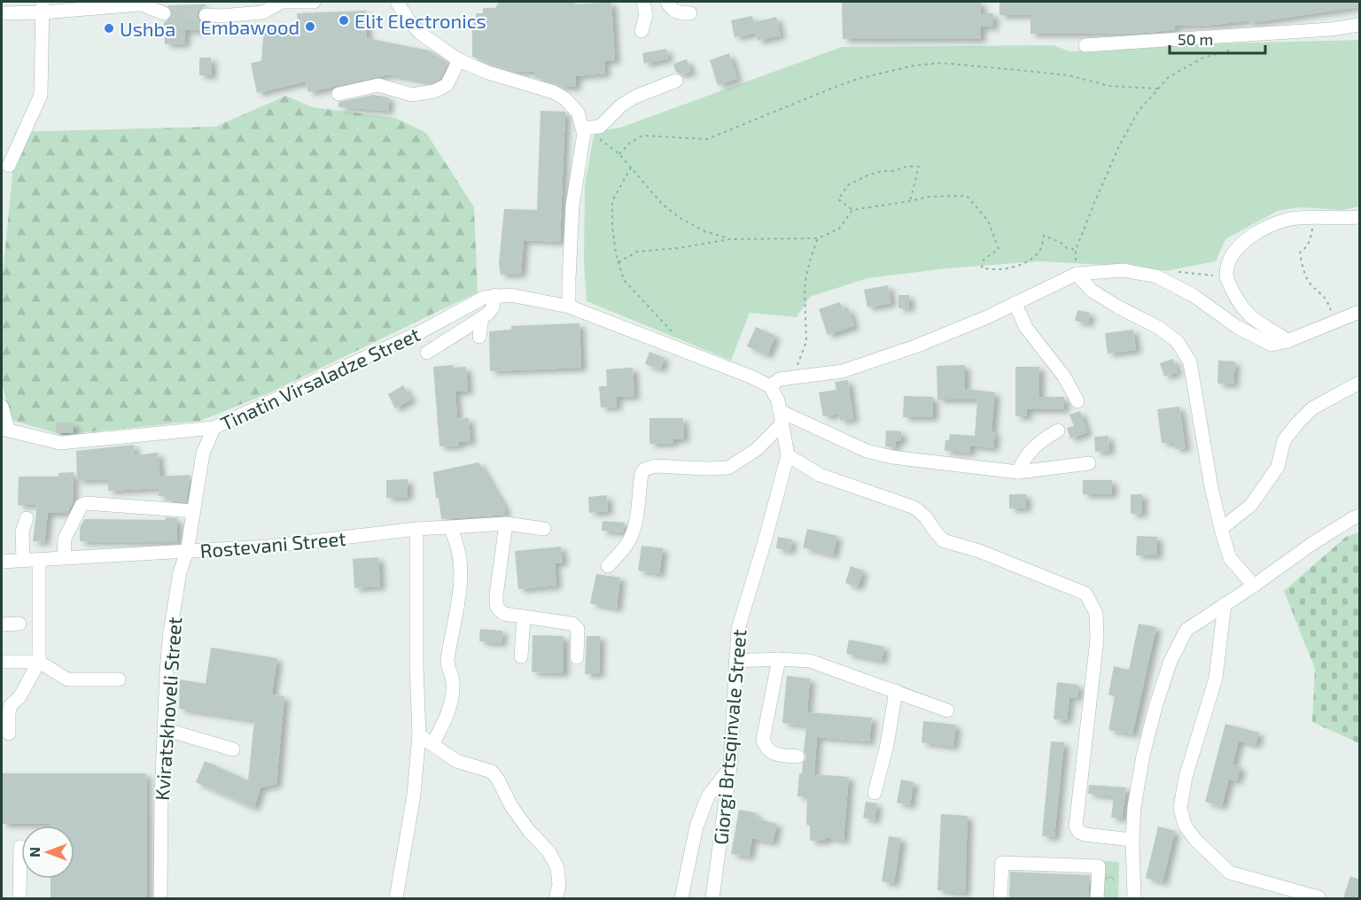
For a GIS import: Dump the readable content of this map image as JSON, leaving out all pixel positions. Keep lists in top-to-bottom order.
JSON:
{
  "streets": {
    "street": [
      "Tinatin Virsaladze Street",
      "Rostevani Street",
      "Kviratskhoveli Street",
      "Giorgi Brtsqinvale Street"
    ]
  },
  "crossings": [
    ["Tinatin Virsaladze Street", "Kviratskhoveli Street"],
    ["Rostevani Street", "Kviratskhoveli Street"]
  ],
  "places": ["Elit Electronics", "Embawood", "Ushba"],
  "scale_bar": "50 m",
  "north": "left"
}
